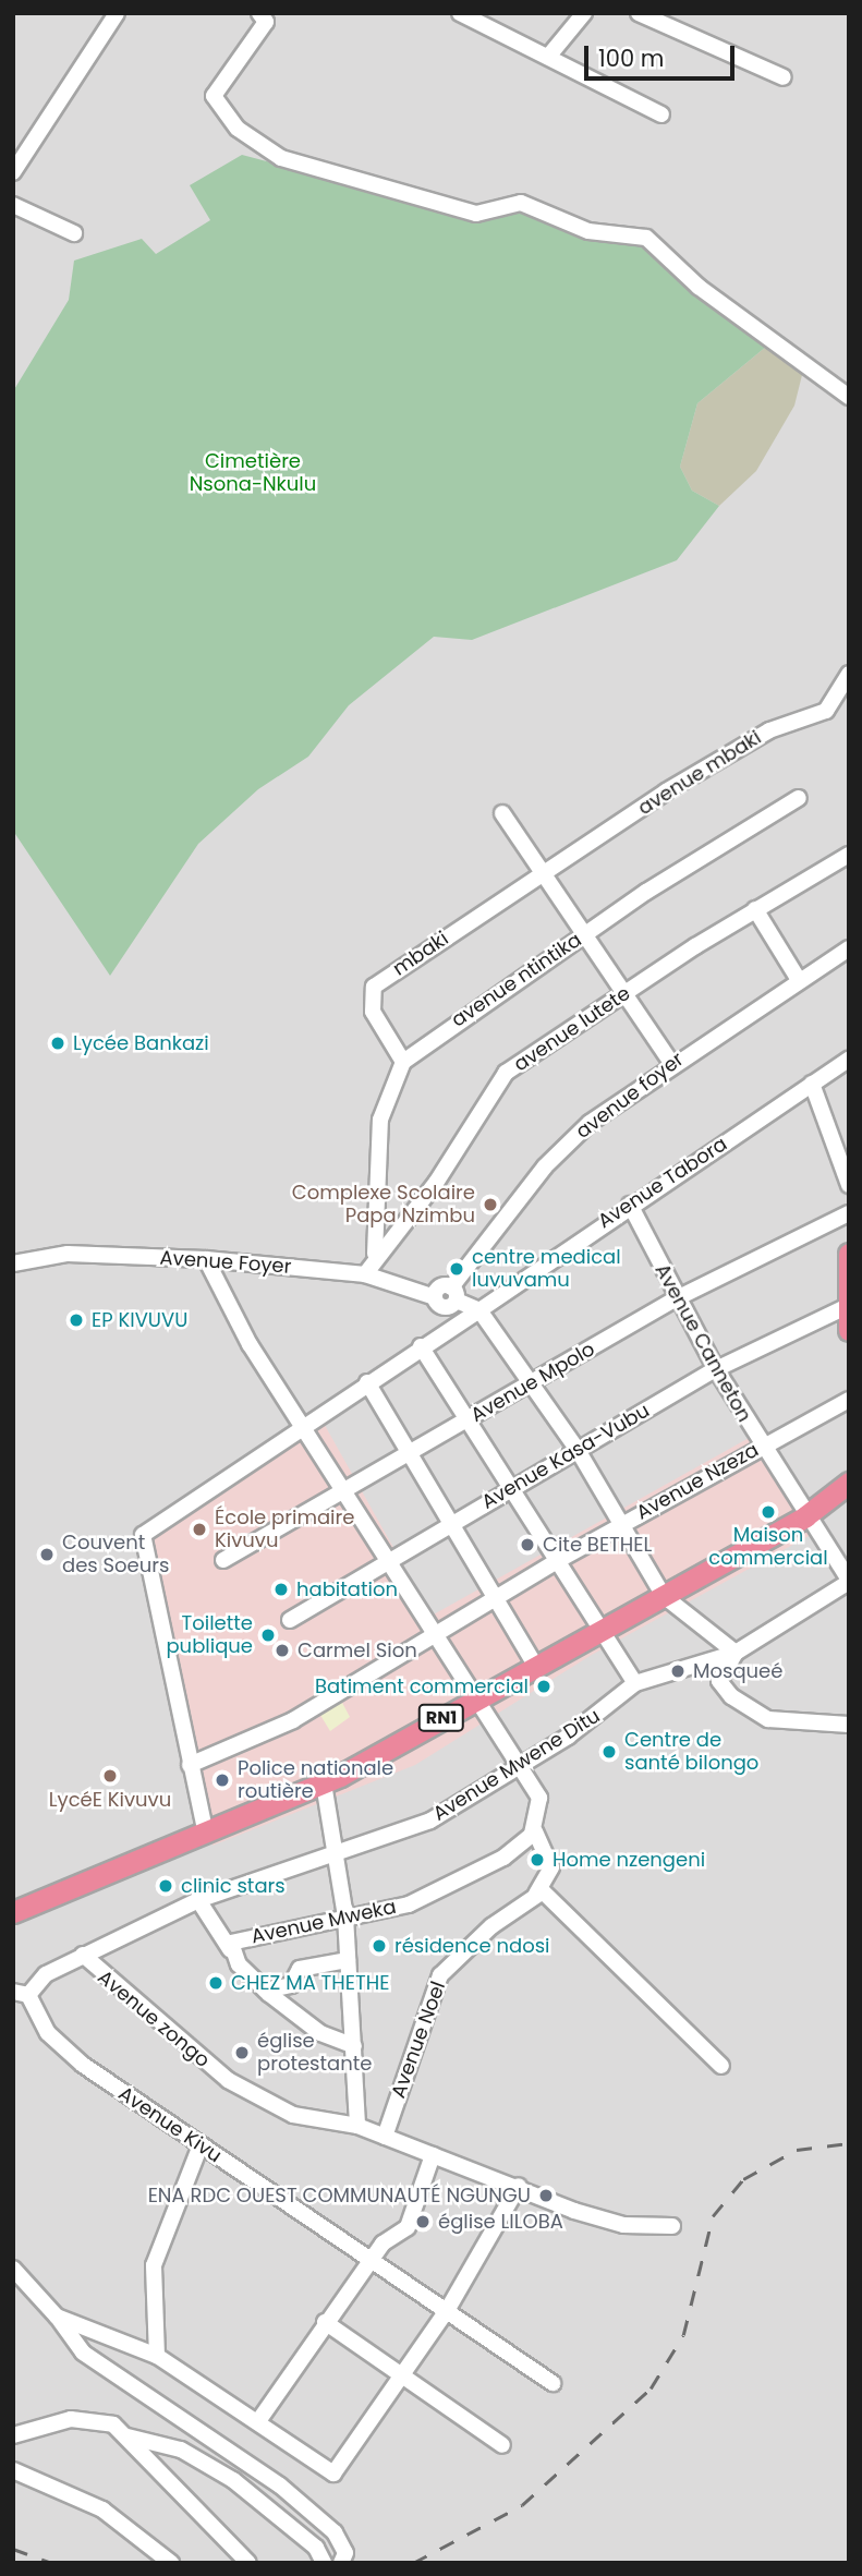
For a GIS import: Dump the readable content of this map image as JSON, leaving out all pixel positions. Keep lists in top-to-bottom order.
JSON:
{
  "streets": {
    "highway": ["RN1"],
    "street": [
      "avenue mbaki",
      "mbaki",
      "avenue ntintika",
      "avenue lutete",
      "avenue foyer",
      "Avenue Tabora",
      "Avenue Foyer",
      "Avenue Canneton",
      "Avenue Mpolo",
      "Avenue Kasa-Vubu",
      "Avenue Nzeza",
      "Avenue Mwene Ditu",
      "Avenue Mweka",
      "Avenue zongo",
      "Avenue Noel",
      "Avenue Kivu"
    ]
  },
  "crossings": [
    ["avenue mbaki", "mbaki"],
    ["mbaki", "avenue ntintika"],
    ["avenue lutete", "Avenue Foyer"],
    ["avenue foyer", "Avenue Foyer"],
    ["Avenue Tabora", "Avenue Canneton"],
    ["Avenue Tabora", "Avenue Nzeza"],
    ["Avenue Canneton", "Avenue Mpolo"],
    ["Avenue Canneton", "Avenue Kasa-Vubu"],
    ["Avenue Canneton", "Avenue Nzeza"],
    ["Avenue Canneton", "RN1"],
    ["Avenue Canneton", "Avenue Mwene Ditu"],
    ["Avenue Mwene Ditu", "Avenue zongo"],
    ["Avenue Mwene Ditu", "Avenue Kivu"],
    ["Avenue zongo", "Avenue Noel"]
  ],
  "parks": ["Cimetière Nsona-Nkulu"],
  "places": [
    "Lycée Bankazi",
    "Complexe Scolaire Papa Nzimbu",
    "centre medical luvuvamu",
    "EP KIVUVU",
    "Maison commercial",
    "École primaire Kivuvu",
    "Cite BETHEL",
    "Couvent des Soeurs",
    "habitation",
    "Toilette publique",
    "Carmel Sion",
    "Mosqueé",
    "Batiment commercial",
    "Centre de santé bilongo",
    "LycéE Kivuvu",
    "Police nationale routière",
    "Home nzengeni",
    "clinic stars",
    "résidence ndosi",
    "CHEZ MA THETHE",
    "église protestante",
    "ENA RDC OUEST COMMUNAUTÉ NGUNGU",
    "église LILOBA"
  ],
  "scale_bar": "100 m"
}
